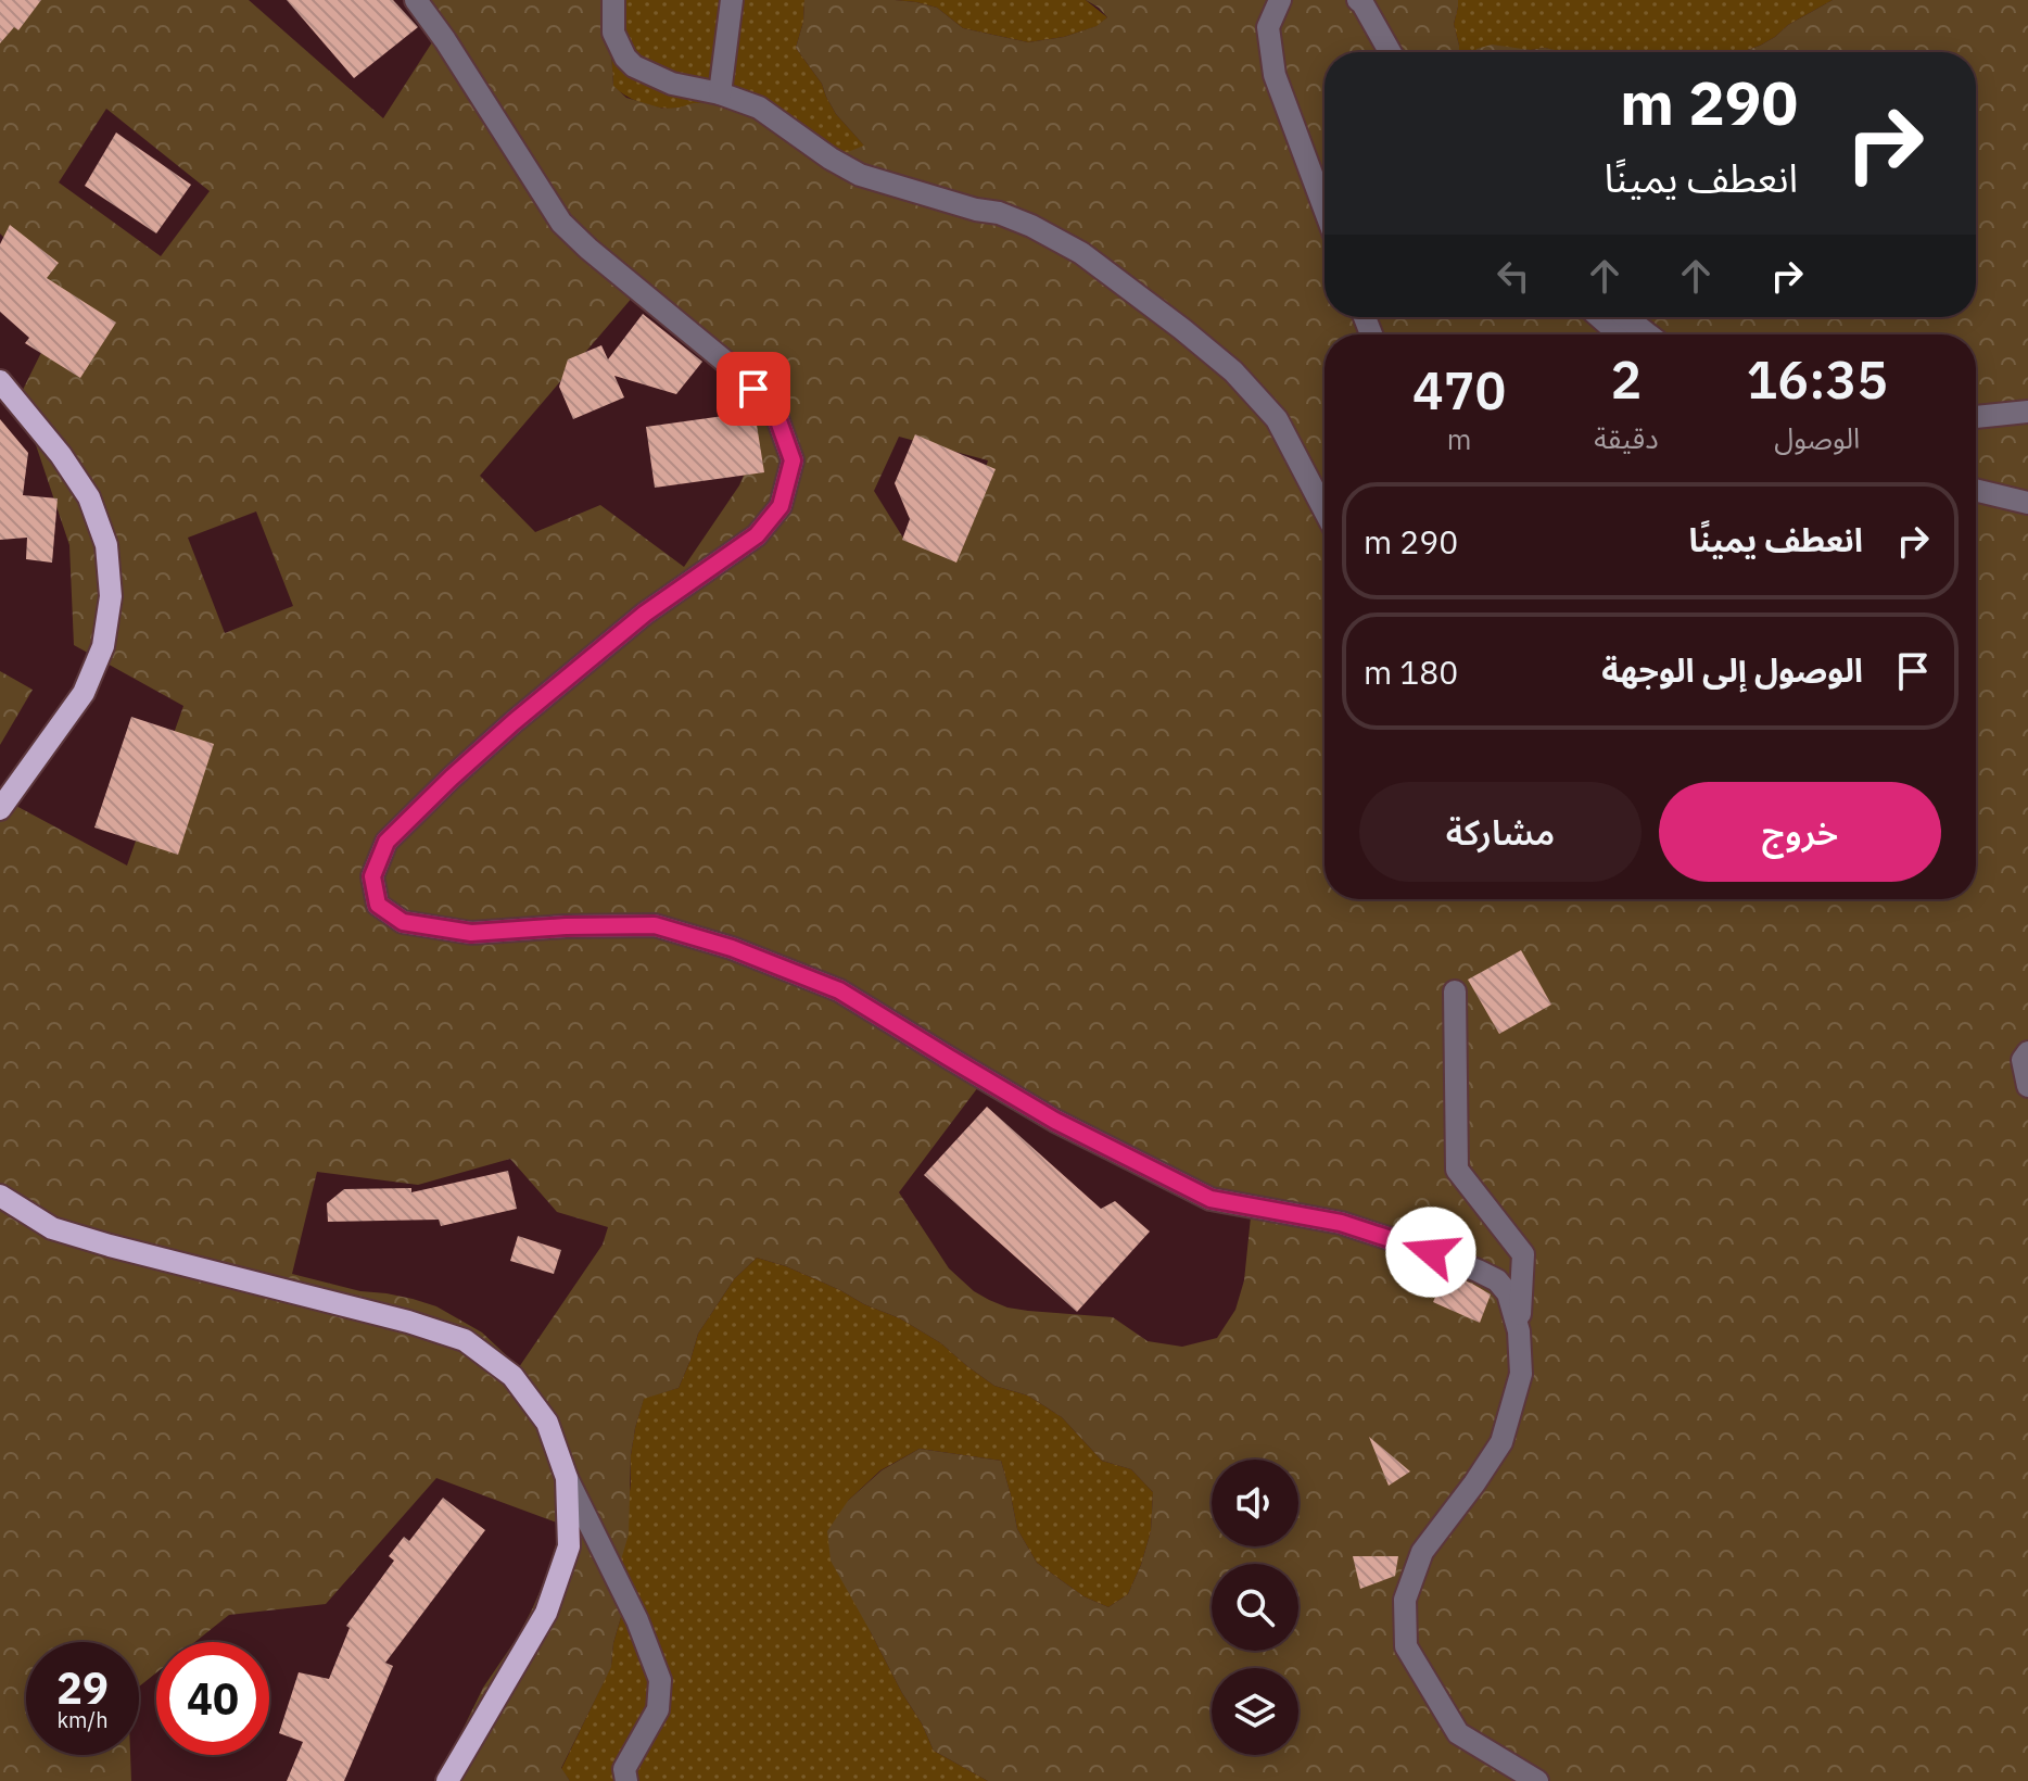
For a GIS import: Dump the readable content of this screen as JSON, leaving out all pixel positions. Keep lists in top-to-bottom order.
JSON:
{
  "page": {
    "turn": ["290 m", "انعطف يمينًا"],
    "eta": [
      "16:35",
      "الوصول",
      "2",
      "دقيقة",
      "470",
      "m"
    ],
    "list": [
      {
        "name": "انعطف يمينًا",
        "value": "290 m"
      },
      {
        "name": "الوصول إلى الوجهة",
        "value": "180 m"
      }
    ],
    "buttons": ["خروج", "مشاركة"],
    "speed": "29 km/h",
    "limit": "40"
  }
}
